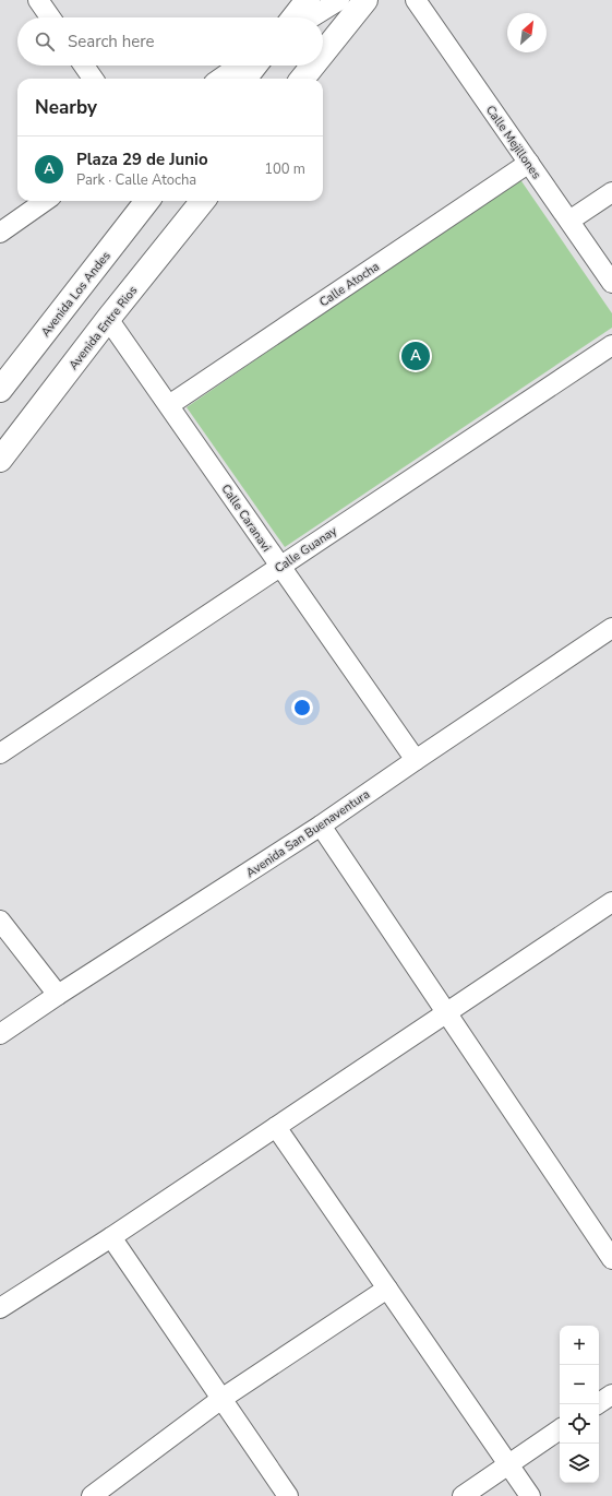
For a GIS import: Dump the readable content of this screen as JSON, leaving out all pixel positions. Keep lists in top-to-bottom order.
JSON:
{
  "streets": {
    "street": [
      "Calle Mejillones",
      "Calle Atocha",
      "Avenida Los Andes",
      "Avenida Entre Rios",
      "Calle Caranavi",
      "Calle Guanay",
      "Avenida San Buenaventura"
    ]
  },
  "crossings": [
    ["Calle Mejillones", "Calle Atocha"],
    ["Calle Atocha", "Calle Caranavi"],
    ["Avenida Entre Rios", "Calle Caranavi"],
    ["Calle Caranavi", "Calle Guanay"],
    ["Calle Caranavi", "Avenida San Buenaventura"]
  ],
  "north": "top right",
  "page": {
    "search": "Search here",
    "heading": "Nearby",
    "list": [
      {
        "mark": "A",
        "name": "Plaza 29 de Junio",
        "note": "Park · Calle Atocha",
        "value": "100 m"
      }
    ],
    "pins": "A",
    "map_buttons": ["+", "−"]
  }
}
